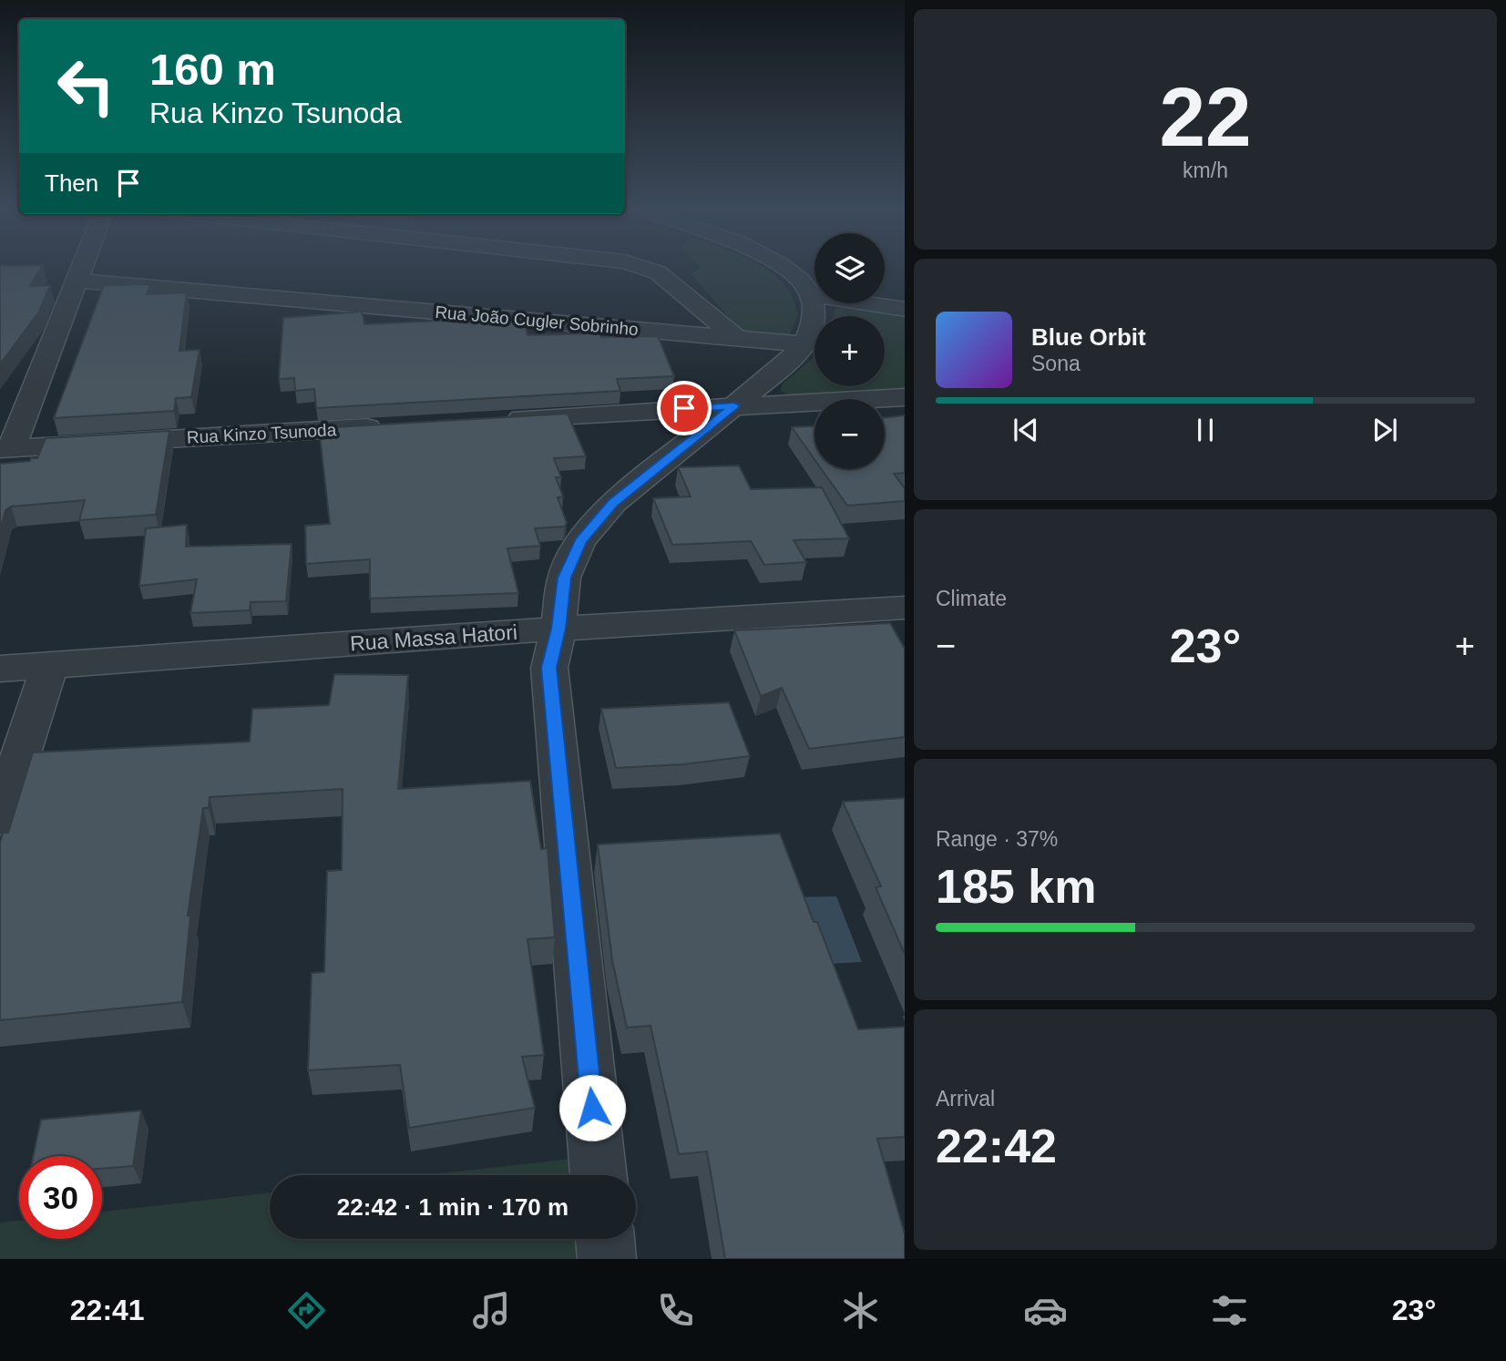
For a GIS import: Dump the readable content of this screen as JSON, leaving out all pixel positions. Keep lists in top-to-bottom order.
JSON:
{
  "streets": {
    "street": ["Rua João Cugler Sobrinho", "Rua Kinzo Tsunoda", "Rua Massa Hatori"]
  },
  "page": {
    "tile": [
      ["22", "km/h"],
      "Climate",
      ["Range · 37%", "185 km"],
      ["Arrival", "22:42"]
    ],
    "turn": ["160 m", "Rua Kinzo Tsunoda"],
    "then": "Then",
    "map_buttons": ["+", "−"],
    "song": ["Blue Orbit", "Sona"],
    "heat": ["−", "23°", "+"],
    "limit": "30",
    "trip": "22:42 · 1 min · 170 m",
    "tabs": ["22:41", "23°"]
  }
}
